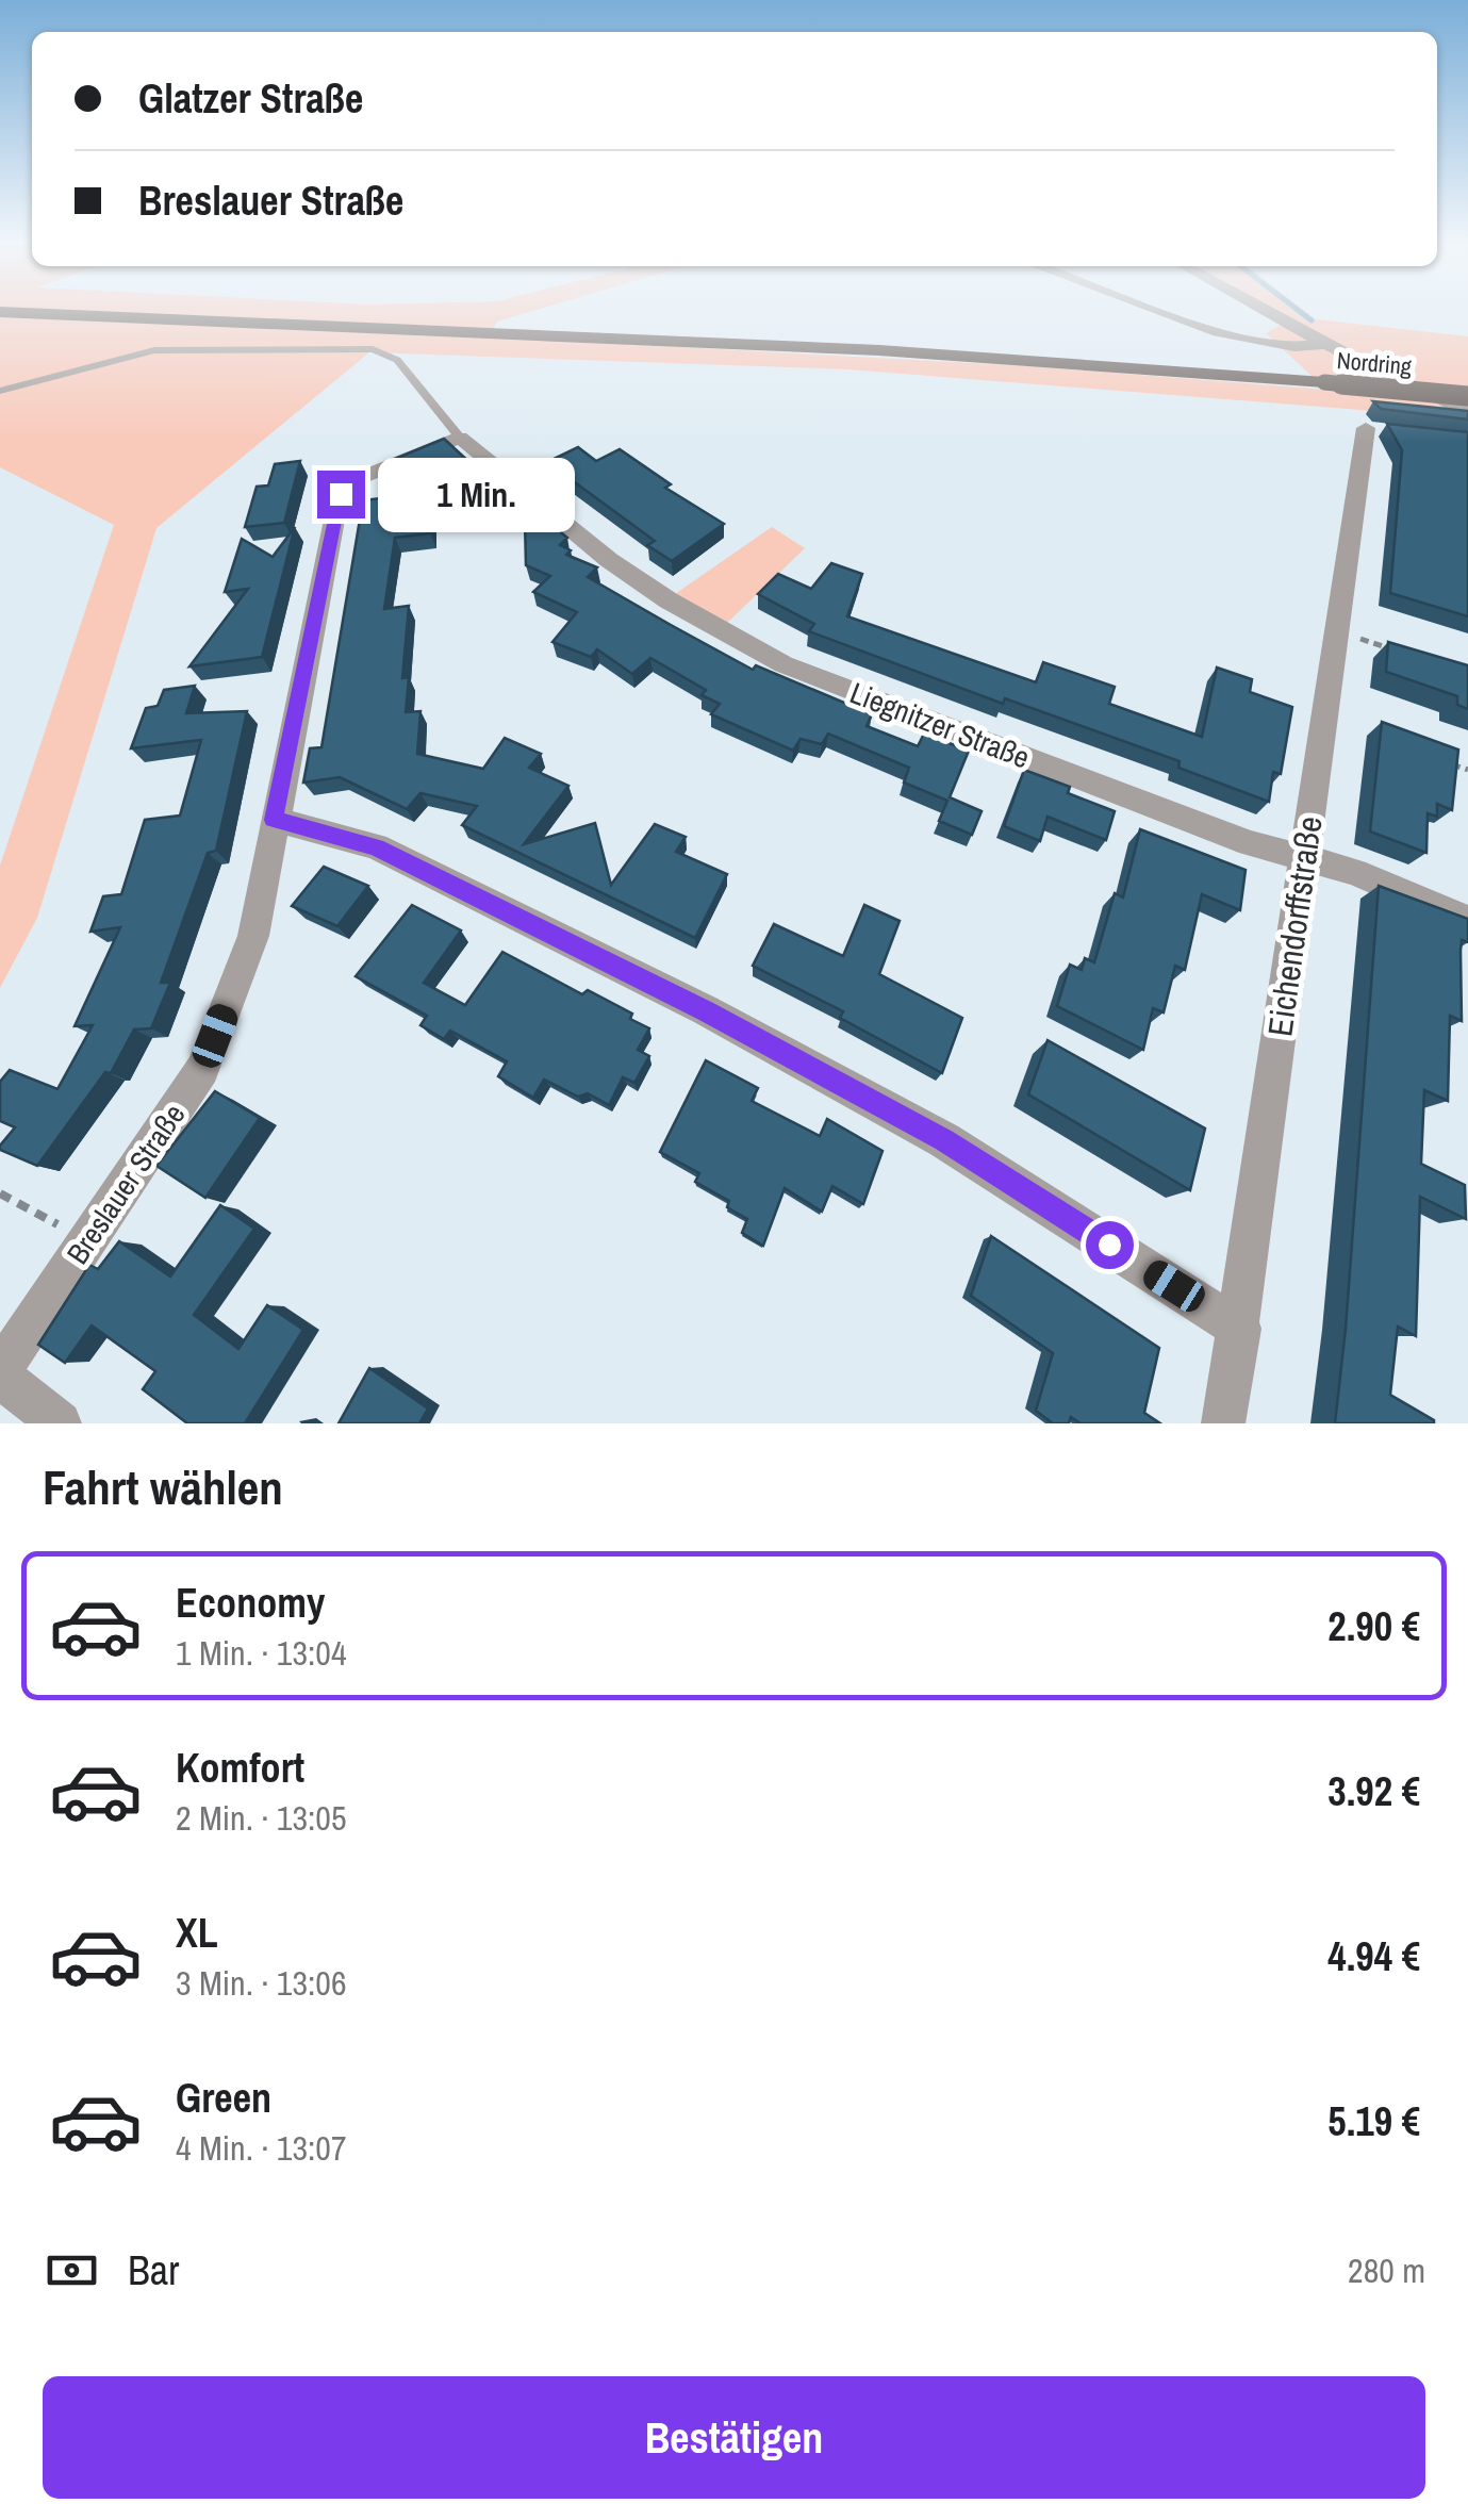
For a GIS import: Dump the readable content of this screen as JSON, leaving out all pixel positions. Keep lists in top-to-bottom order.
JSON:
{
  "streets": {
    "main road": ["Nordring"],
    "street": ["Liegnitzer Straße", "Eichendorffstraße", "Breslauer Straße"]
  },
  "crossings": [
    ["Liegnitzer Straße", "Eichendorffstraße"],
    ["Liegnitzer Straße", "Breslauer Straße"]
  ],
  "page": {
    "banner": ["Glatzer Straße", "Breslauer Straße"],
    "bubble": "1 Min.",
    "heading": "Fahrt wählen",
    "list": [
      {
        "name": "Economy",
        "note": "1 Min. · 13:04",
        "value": "2.90 €"
      },
      {
        "name": "Komfort",
        "note": "2 Min. · 13:05",
        "value": "3.92 €"
      },
      {
        "name": "XL",
        "note": "3 Min. · 13:06",
        "value": "4.94 €"
      },
      {
        "name": "Green",
        "note": "4 Min. · 13:07",
        "value": "5.19 €"
      }
    ],
    "pay": ["Bar", "280 m"],
    "buttons": "Bestätigen"
  }
}
